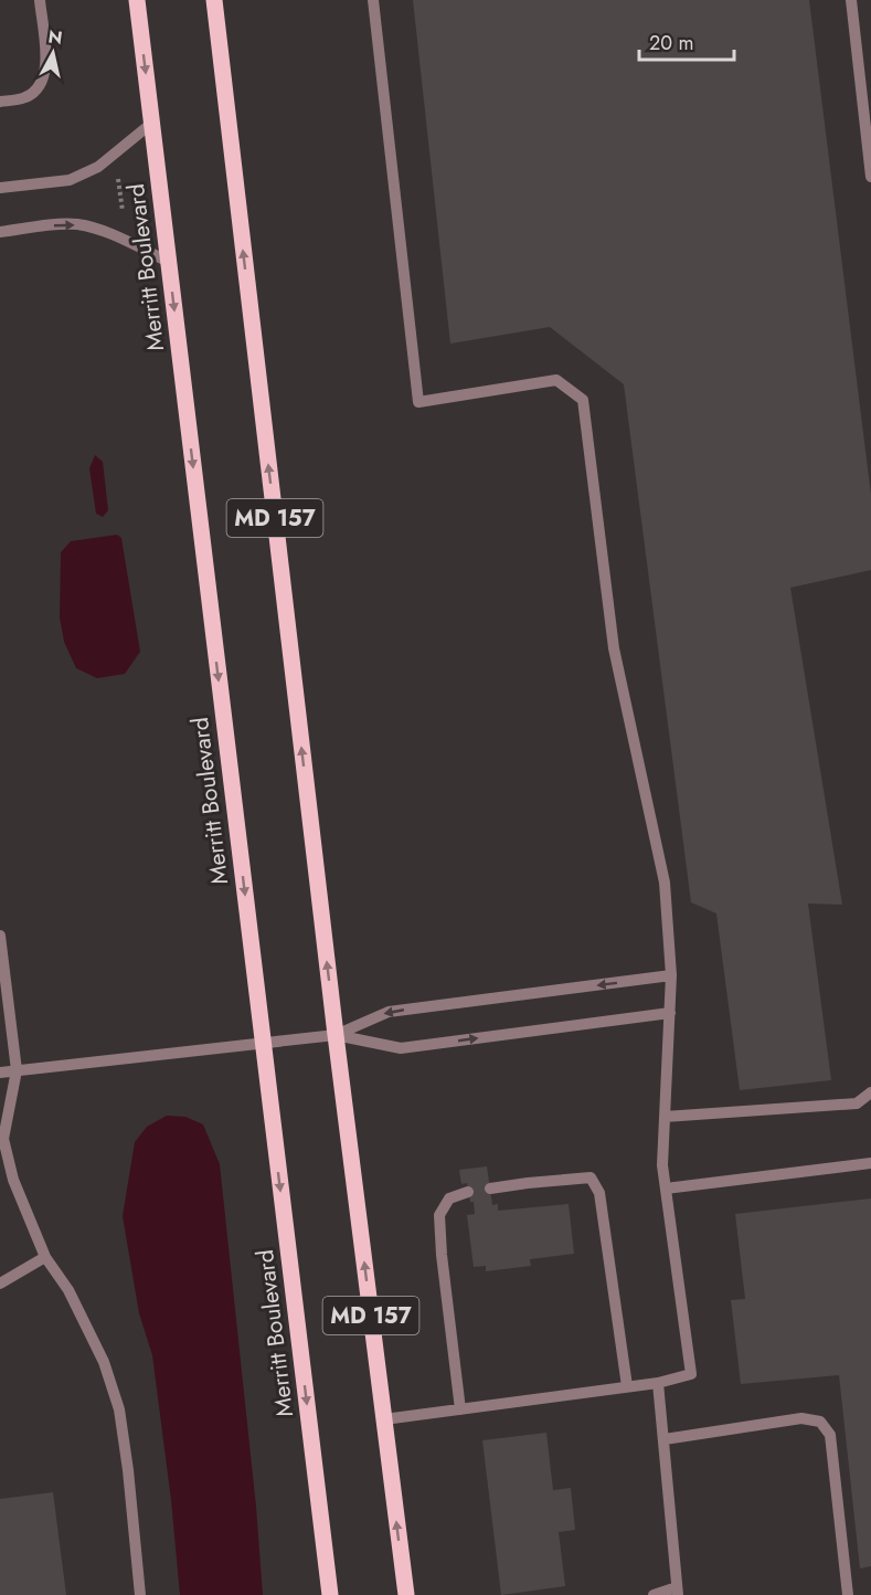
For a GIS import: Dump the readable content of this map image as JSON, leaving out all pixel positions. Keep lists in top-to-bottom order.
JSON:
{
  "streets": {
    "main road": ["Merritt Boulevard", "MD 157"]
  },
  "scale_bar": "20 m",
  "north": "top"
}
